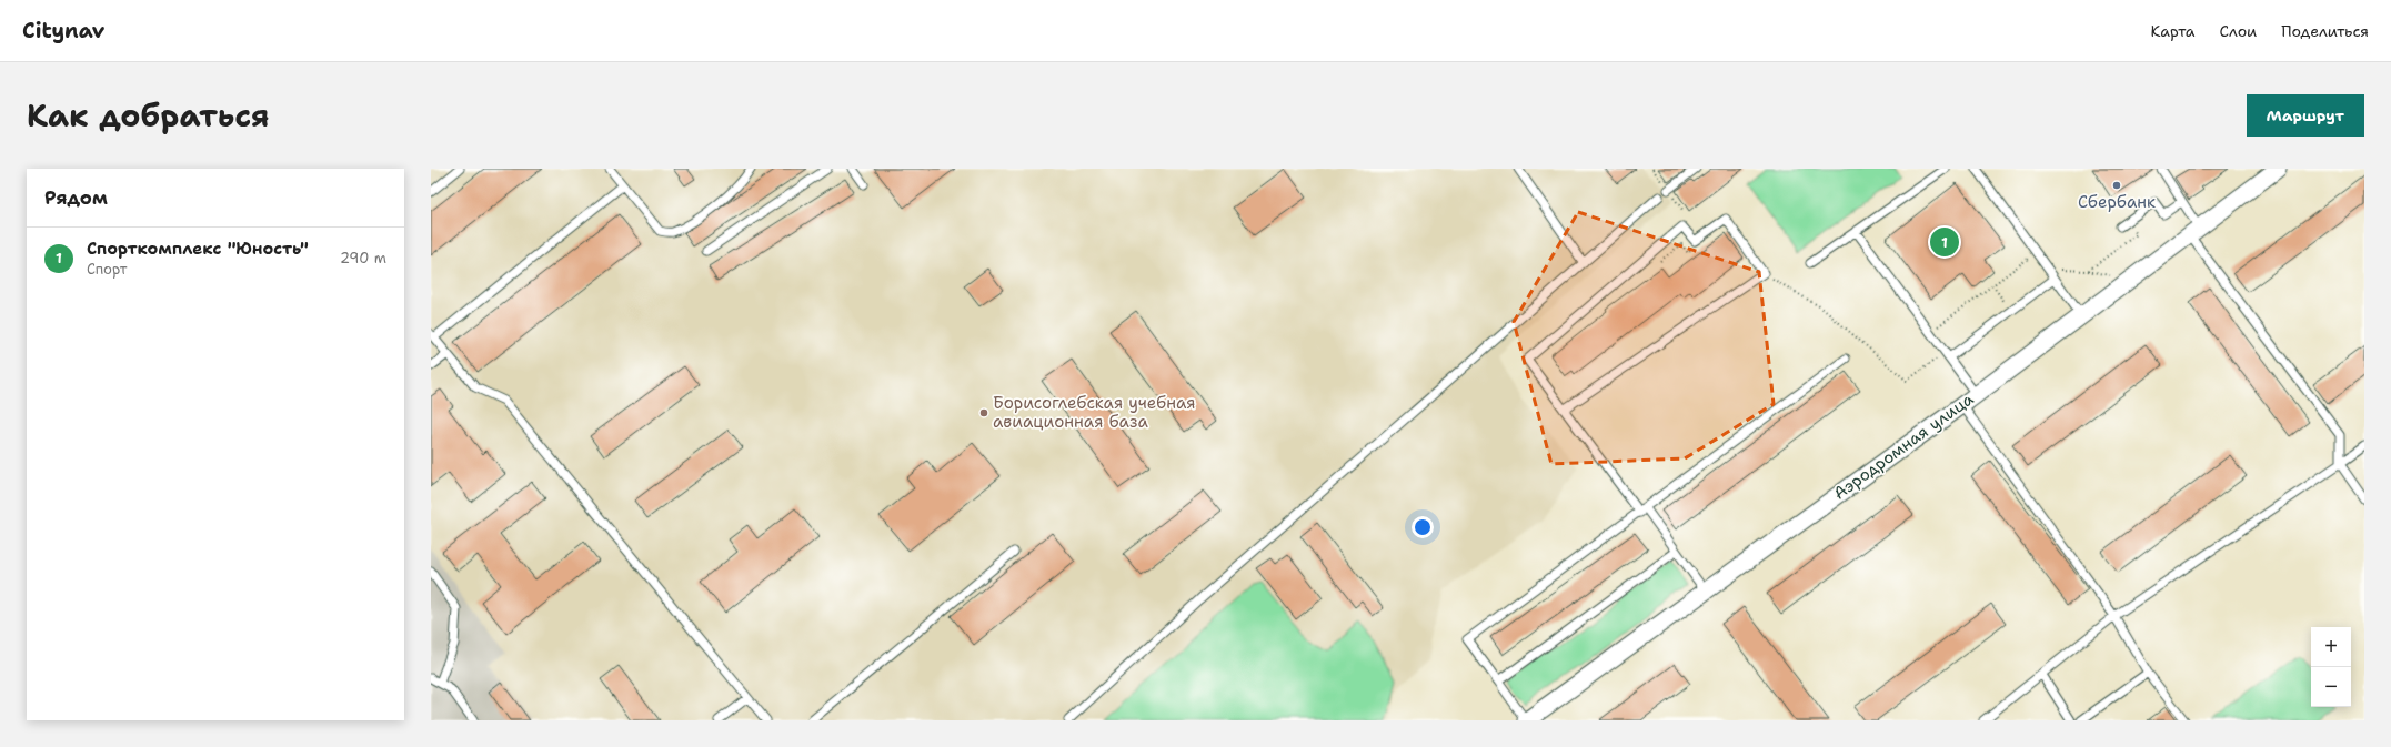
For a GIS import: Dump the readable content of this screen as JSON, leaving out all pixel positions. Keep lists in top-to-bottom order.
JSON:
{
  "streets": {
    "street": ["Аэродромная улица"]
  },
  "places": ["Сбербанк", "Борисоглебская учебная авиационная база"],
  "page": {
    "header": "Citynav",
    "nav": ["Карта", "Слои", "Поделиться"],
    "title": "Как добраться",
    "buttons": "Маршрут",
    "heading": "Рядом",
    "pins": "1",
    "list": [
      {
        "mark": "1",
        "name": "Спорткомплекс \"Юность\"",
        "note": "Спорт",
        "value": "290 m"
      }
    ],
    "map_buttons": ["+", "−"]
  }
}
